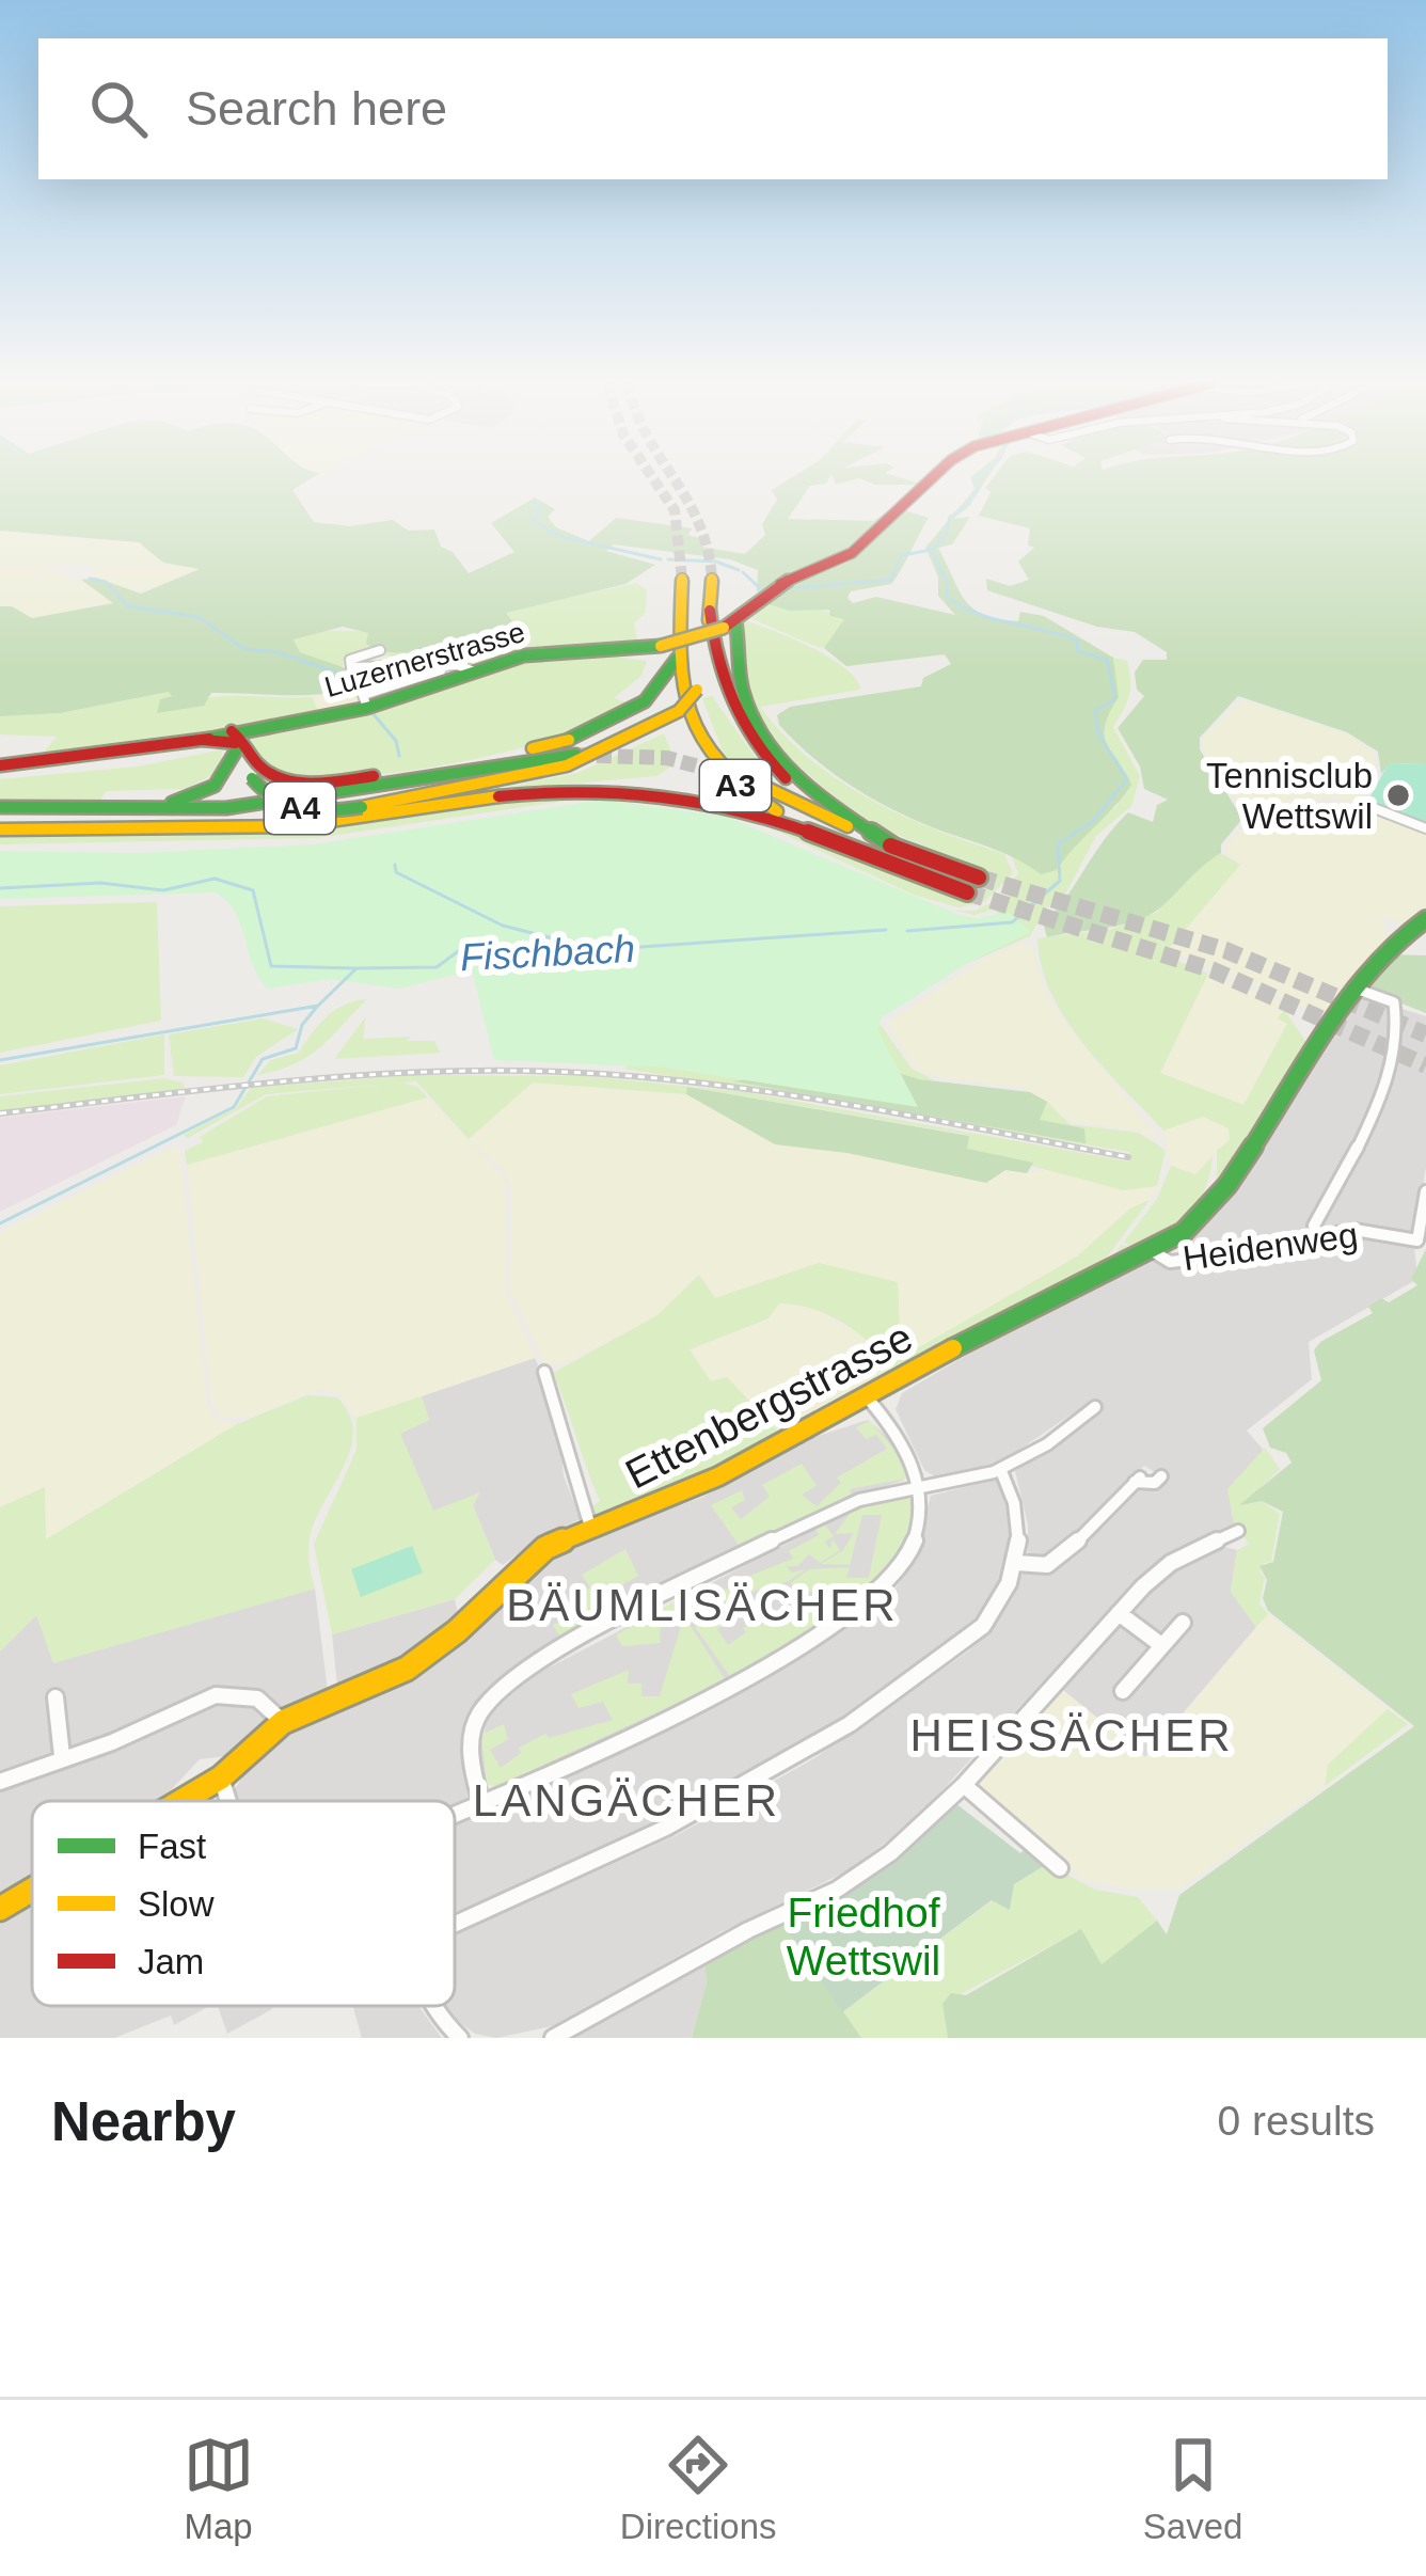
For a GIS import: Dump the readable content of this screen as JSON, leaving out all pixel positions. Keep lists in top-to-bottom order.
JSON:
{
  "streets": {
    "main road": [
      "Luzernerstrasse",
      "A3",
      "A4",
      "Ettenbergstrasse"
    ],
    "street": ["Heidenweg"]
  },
  "crossings": [
    ["Luzernerstrasse", "A3"],
    ["A3", "A4"],
    ["Heidenweg", "Ettenbergstrasse"]
  ],
  "districts": ["BÄUMLISÄCHER", "HEISSÄCHER", "LANGÄCHER"],
  "water": ["Fischbach"],
  "parks": ["Friedhof Wettswil"],
  "places": ["Tennisclub Wettswil"],
  "legend": ["Fast", "Slow", "Jam"],
  "page": {
    "search": "Search here",
    "heading": ["Nearby", "0 results"],
    "nav": ["Map", "Directions", "Saved"]
  }
}
